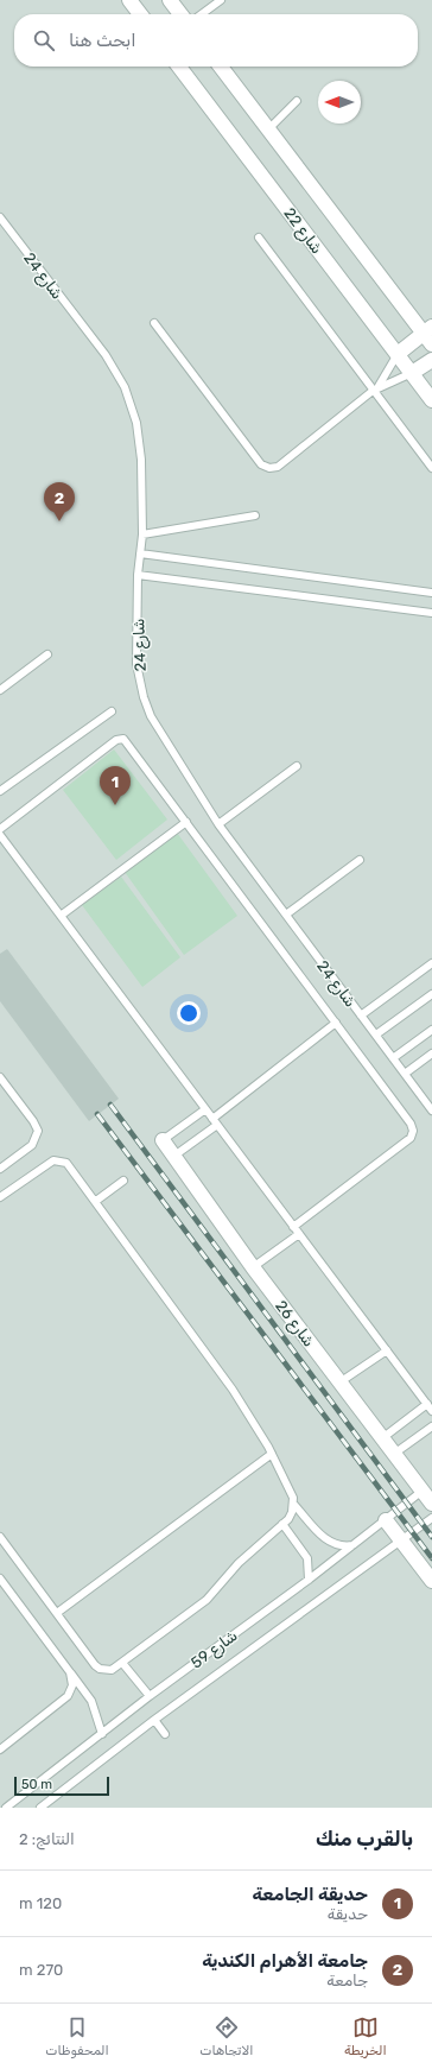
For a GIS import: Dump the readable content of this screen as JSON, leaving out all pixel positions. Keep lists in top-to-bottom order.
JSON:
{
  "streets": {
    "street": ["شارع 22", "شارع 26"],
    "lane": ["شارع 24", "شارع 59"]
  },
  "crossings": [
    ["شارع 26", "شارع 59"]
  ],
  "scale_bar": "50 m",
  "north": "left",
  "page": {
    "search": "ابحث هنا",
    "pins": ["2", "1"],
    "scale": "50 m",
    "heading": ["بالقرب منك", "النتائج: 2"],
    "list": [
      {
        "mark": "1",
        "name": "حديقة الجامعة",
        "note": "حديقة",
        "value": "120 m"
      },
      {
        "mark": "2",
        "name": "جامعة الأهرام الكندية",
        "note": "جامعة",
        "value": "270 m"
      }
    ],
    "nav": ["الخريطة", "الاتجاهات", "المحفوظات"]
  }
}
